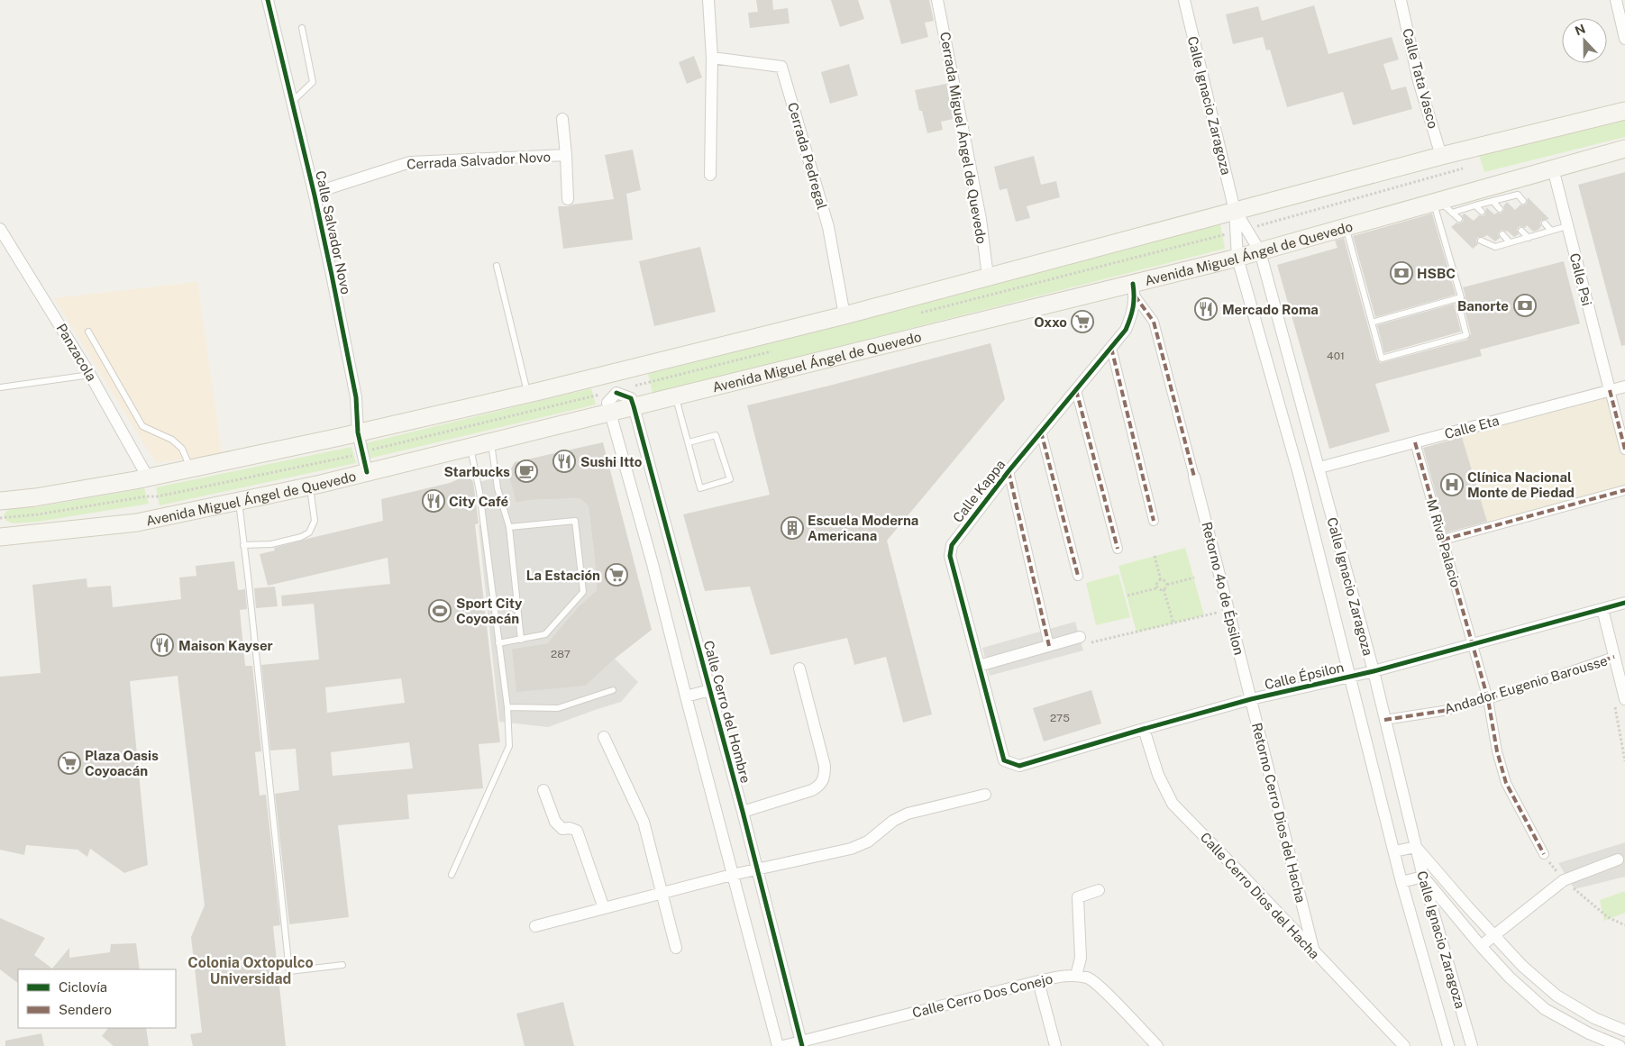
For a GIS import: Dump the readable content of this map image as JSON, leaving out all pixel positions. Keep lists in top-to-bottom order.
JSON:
{
  "streets": {
    "main road": ["Avenida Miguel Ángel de Quevedo"],
    "street": [
      "Calle Tata Vasco",
      "Calle Ignacio Zaragoza",
      "Cerrada Miguel Ángel de Quevedo",
      "Cerrada Pedregal",
      "Cerrada Salvador Novo",
      "Calle Salvador Novo",
      "Calle Psi",
      "Panzacola",
      "Calle Eta",
      "Calle Kappa",
      "M Riva Palacio",
      "Retorno 4o de Épsilon",
      "Calle Épsilon",
      "Andador Eugenio Barousse",
      "Calle Cerro del Hombre",
      "Retorno Cerro Dios del Hacha",
      "Calle Cerro Dios del Hacha",
      "Calle Cerro Dos Conejo"
    ]
  },
  "crossings": [
    ["Calle Ignacio Zaragoza", "Avenida Miguel Ángel de Quevedo"],
    ["Calle Ignacio Zaragoza", "Calle Eta"],
    ["Calle Ignacio Zaragoza", "Calle Épsilon"],
    ["Calle Ignacio Zaragoza", "Andador Eugenio Barousse"],
    ["Cerrada Salvador Novo", "Calle Salvador Novo"],
    ["Calle Salvador Novo", "Avenida Miguel Ángel de Quevedo"],
    ["Avenida Miguel Ángel de Quevedo", "Calle Psi"],
    ["Avenida Miguel Ángel de Quevedo", "Calle Kappa"],
    ["Avenida Miguel Ángel de Quevedo", "Calle Cerro del Hombre"],
    ["Calle Psi", "Calle Eta"],
    ["Calle Eta", "M Riva Palacio"],
    ["Calle Kappa", "Calle Épsilon"],
    ["M Riva Palacio", "Calle Épsilon"],
    ["M Riva Palacio", "Andador Eugenio Barousse"],
    ["Retorno 4o de Épsilon", "Calle Épsilon"],
    ["Retorno 4o de Épsilon", "Retorno Cerro Dios del Hacha"],
    ["Calle Épsilon", "Retorno Cerro Dios del Hacha"],
    ["Calle Épsilon", "Calle Cerro Dios del Hacha"],
    ["Calle Cerro del Hombre", "Calle Cerro Dos Conejo"],
    ["Retorno Cerro Dios del Hacha", "Calle Cerro Dios del Hacha"]
  ],
  "districts": ["Colonia Oxtopulco Universidad"],
  "places": {
    "bank": ["HSBC", "Banorte"],
    "restaurant": [
      "Mercado Roma",
      "Sushi Itto",
      "City Café",
      "Maison Kayser"
    ],
    "supermarket": ["Oxxo", "La Estación", "Plaza Oasis Coyoacán"],
    "cafe": ["Starbucks"],
    "hospital": ["Clínica Nacional Monte de Piedad"],
    "building": ["Escuela Moderna Americana"],
    "sports": ["Sport City Coyoacán"]
  },
  "house_numbers": ["401", "287", "275"],
  "legend": ["Ciclovía", "Sendero"],
  "north": "top"
}
